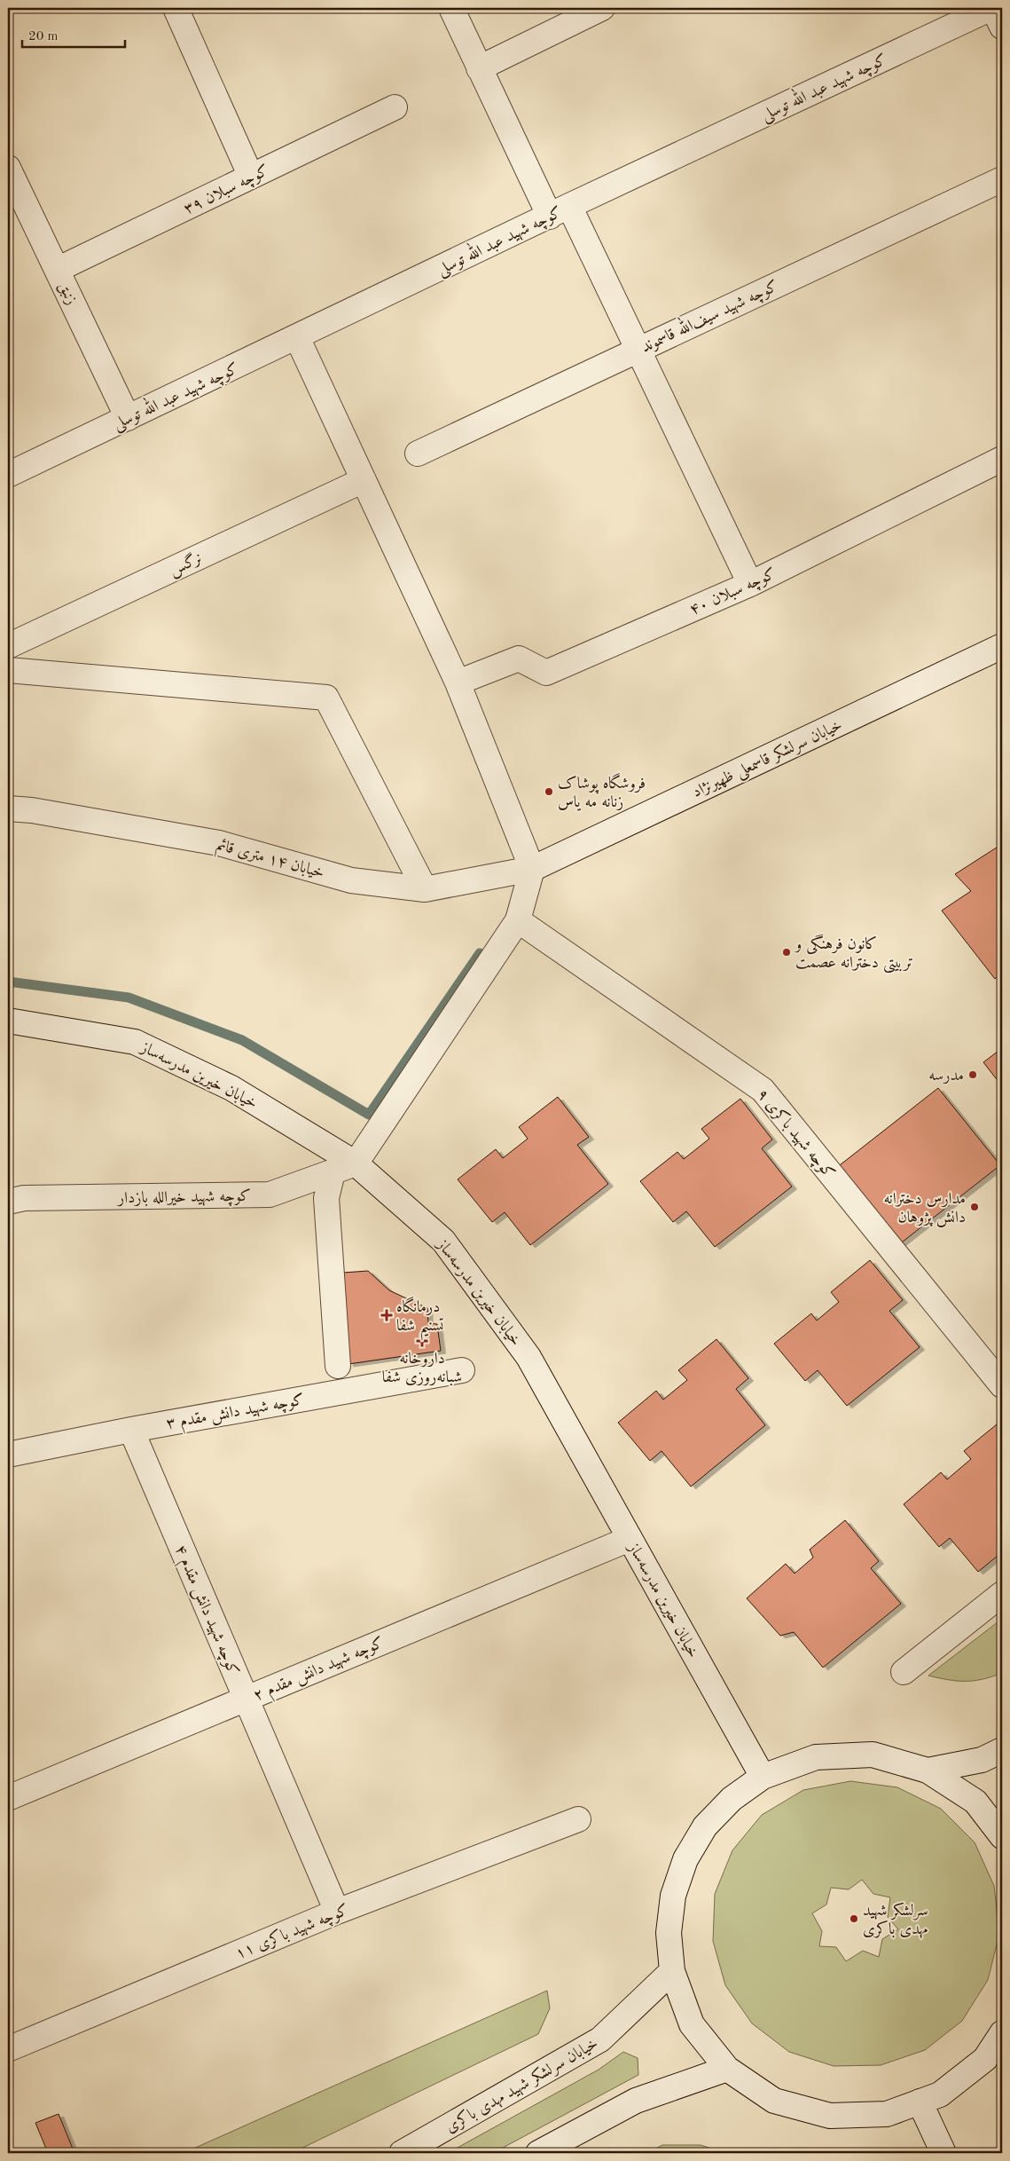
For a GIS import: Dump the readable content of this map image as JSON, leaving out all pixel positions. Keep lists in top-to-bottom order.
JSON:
{
  "streets": {
    "street": [
      "کوچه شهید عبد الله توسلی",
      "کوچه سبلان ۳۹",
      "زنبق",
      "کوچه شهید سیف‌الله قاسموند",
      "نرگس",
      "کوچه سبلان ۴۰",
      "خیابان سرلشکر قاسمعلی ظهیرنژاد",
      "خیابان ۱۴ متری قائم",
      "خیابان خیرین مدرسه‌ساز",
      "کوچه شهید باکری ۹",
      "کوچه شهید خیرالله بازدار",
      "کوچه شهید دانش مقدم ۳",
      "کوچه شهید دانش مقدم ۴",
      "کوچه شهید دانش مقدم ۲",
      "کوچه شهید باکری ۱۱",
      "خیابان سرلشکر شهید مهدی باکری"
    ]
  },
  "crossings": [
    ["کوچه شهید عبد الله توسلی", "زنبق"],
    ["کوچه سبلان ۳۹", "زنبق"],
    ["خیابان سرلشکر قاسمعلی ظهیرنژاد", "خیابان ۱۴ متری قائم"],
    ["خیابان خیرین مدرسه‌ساز", "کوچه شهید خیرالله بازدار"],
    ["خیابان خیرین مدرسه‌ساز", "کوچه شهید دانش مقدم ۲"],
    ["کوچه شهید دانش مقدم ۳", "کوچه شهید دانش مقدم ۴"],
    ["کوچه شهید دانش مقدم ۴", "کوچه شهید دانش مقدم ۲"],
    ["کوچه شهید دانش مقدم ۴", "کوچه شهید باکری ۱۱"]
  ],
  "places": {
    "other": [
      "فروشگاه پوشاک زنانه مه یاس",
      "کانون فرهنگی و تربیتی دخترانه عصمت",
      "مدرسه",
      "مدارس دخترانه دانش پژوهان",
      "سرلشکر شهید مهدی باکری"
    ],
    "health": ["درمانگاه تسنیم شفا", "داروخانه شبانه‌روزی شفا"]
  },
  "scale_bar": "20 m"
}
